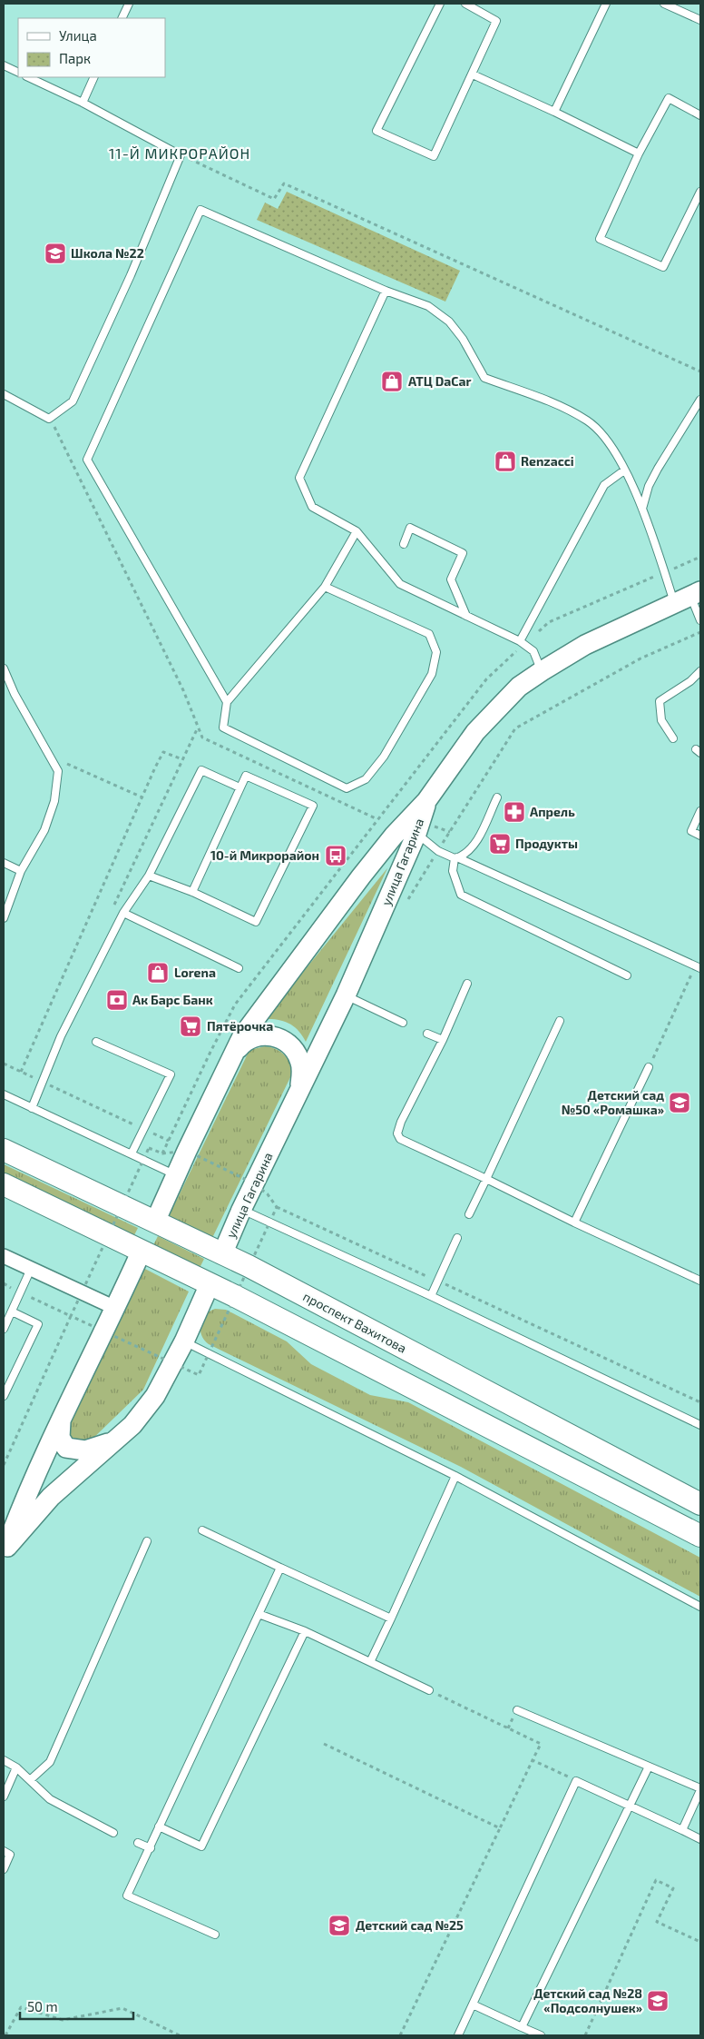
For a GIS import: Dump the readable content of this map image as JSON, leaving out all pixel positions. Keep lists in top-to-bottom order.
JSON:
{
  "streets": {
    "main road": ["улица Гагарина", "проспект Вахитова"]
  },
  "crossings": [
    ["улица Гагарина", "проспект Вахитова"]
  ],
  "districts": ["11-Й МИКРОРАЙОН"],
  "places": {
    "school or university": [
      "Школа №22",
      "Детский сад №50 «Ромашка»",
      "Детский сад №25",
      "Детский сад №28 «Подсолнушек»"
    ],
    "shop": ["АТЦ DaСar", "Renzacci", "Lorena"],
    "pharmacy": ["Апрель"],
    "supermarket": ["Продукты", "Пятёрочка"],
    "bus stop": ["10-й Микрорайон"],
    "bank": ["Ак Барс Банк"]
  },
  "legend": ["Улица", "Парк"],
  "scale_bar": "50 m"
}
